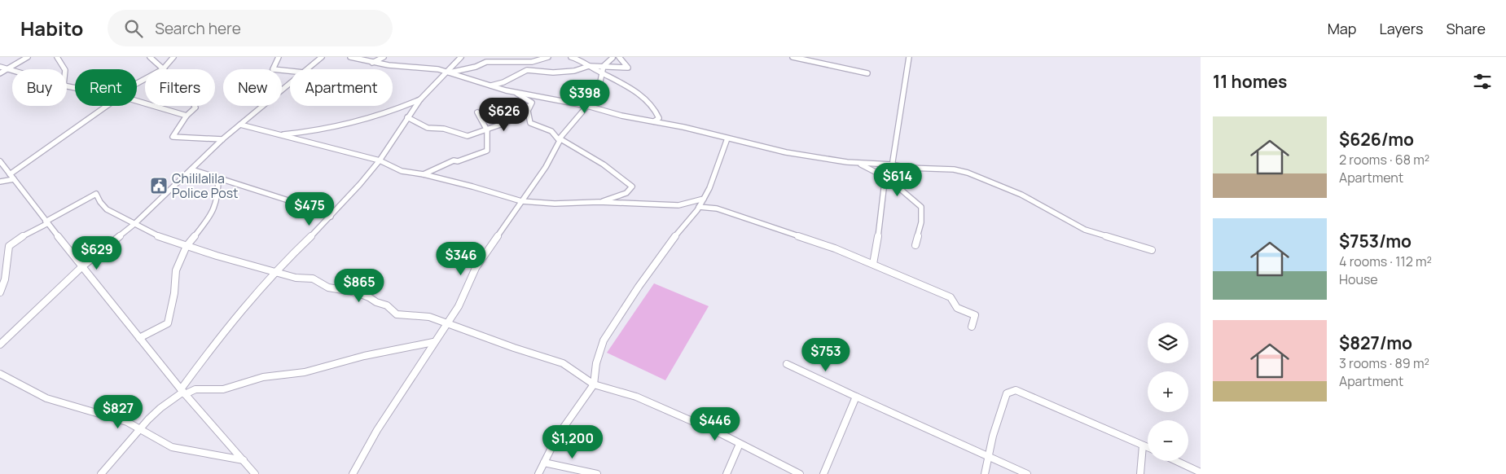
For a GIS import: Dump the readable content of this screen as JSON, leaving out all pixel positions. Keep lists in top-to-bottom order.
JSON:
{
  "places": {
    "public building": ["Chililalila Police Post"]
  },
  "page": {
    "header": "Habito",
    "search": "Search here",
    "nav": ["Map", "Layers", "Share"],
    "heading": "11 homes",
    "chip": [
      "Buy",
      "Rent",
      "Filters",
      "New",
      "Apartment"
    ],
    "price": [
      "$398",
      "$626",
      "$614",
      "$475",
      "$629",
      "$346",
      "$865",
      "$753",
      "$827",
      "$446",
      "$1,200"
    ],
    "list": [
      {
        "name": "$626/mo",
        "note": "2 rooms · 68 m² · Apartment"
      },
      {
        "name": "$753/mo",
        "note": "4 rooms · 112 m² · House"
      },
      {
        "name": "$827/mo",
        "note": "3 rooms · 89 m² · Apartment"
      }
    ],
    "map_buttons": ["+", "−"]
  }
}
